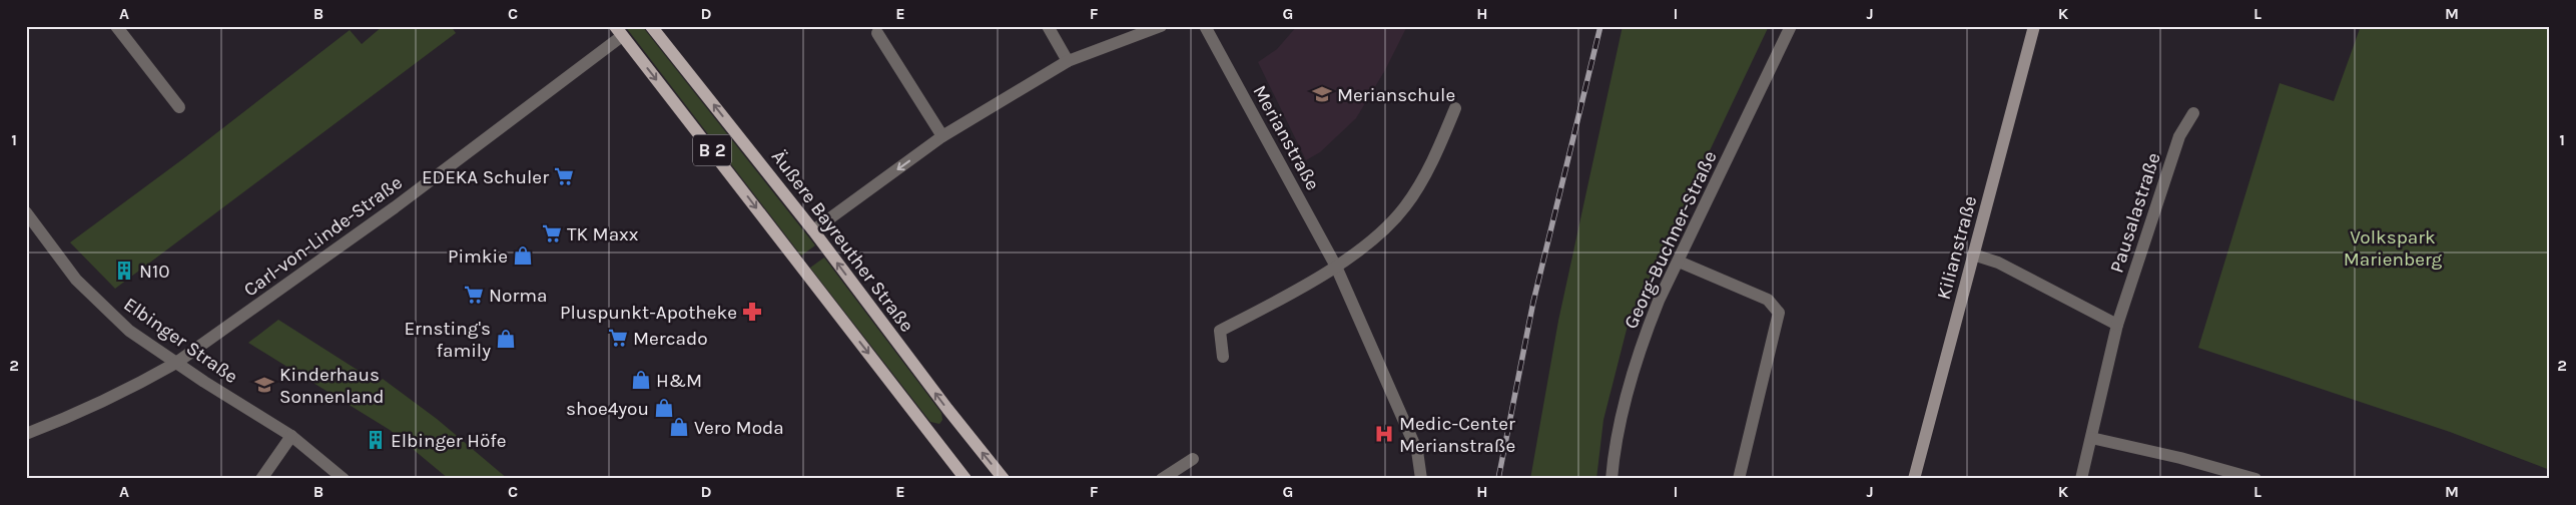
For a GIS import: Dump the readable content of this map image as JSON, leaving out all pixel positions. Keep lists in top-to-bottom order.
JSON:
{
  "streets": {
    "main road": ["B 2", "Äußere Bayreuther Straße", "Kilianstraße"],
    "street": [
      "Merianstraße",
      "Pausalastraße",
      "Carl-von-Linde-Straße",
      "Georg-Buchner-Straße",
      "Elbinger Straße"
    ]
  },
  "crossings": [
    ["B 2", "Carl-von-Linde-Straße"],
    ["Carl-von-Linde-Straße", "Elbinger Straße"]
  ],
  "parks": ["Volkspark Marienberg"],
  "places": {
    "school or university": ["Merianschule", "Kinderhaus Sonnenland"],
    "supermarket": [
      "EDEKA Schuler",
      "TK Maxx",
      "Norma",
      "Mercado"
    ],
    "shop": [
      "Pimkie",
      "Ernsting's family",
      "H&M",
      "shoe4you",
      "Vero Moda"
    ],
    "building": ["N10", "Elbinger Höfe"],
    "pharmacy": ["Pluspunkt-Apotheke"],
    "hospital": ["Medic-Center Merianstraße"]
  },
  "grid": {
    "columns": [
      "A",
      "B",
      "C",
      "D",
      "E",
      "F",
      "G",
      "H",
      "I",
      "J",
      "K",
      "L",
      "M"
    ],
    "rows": ["1", "2"]
  }
}
